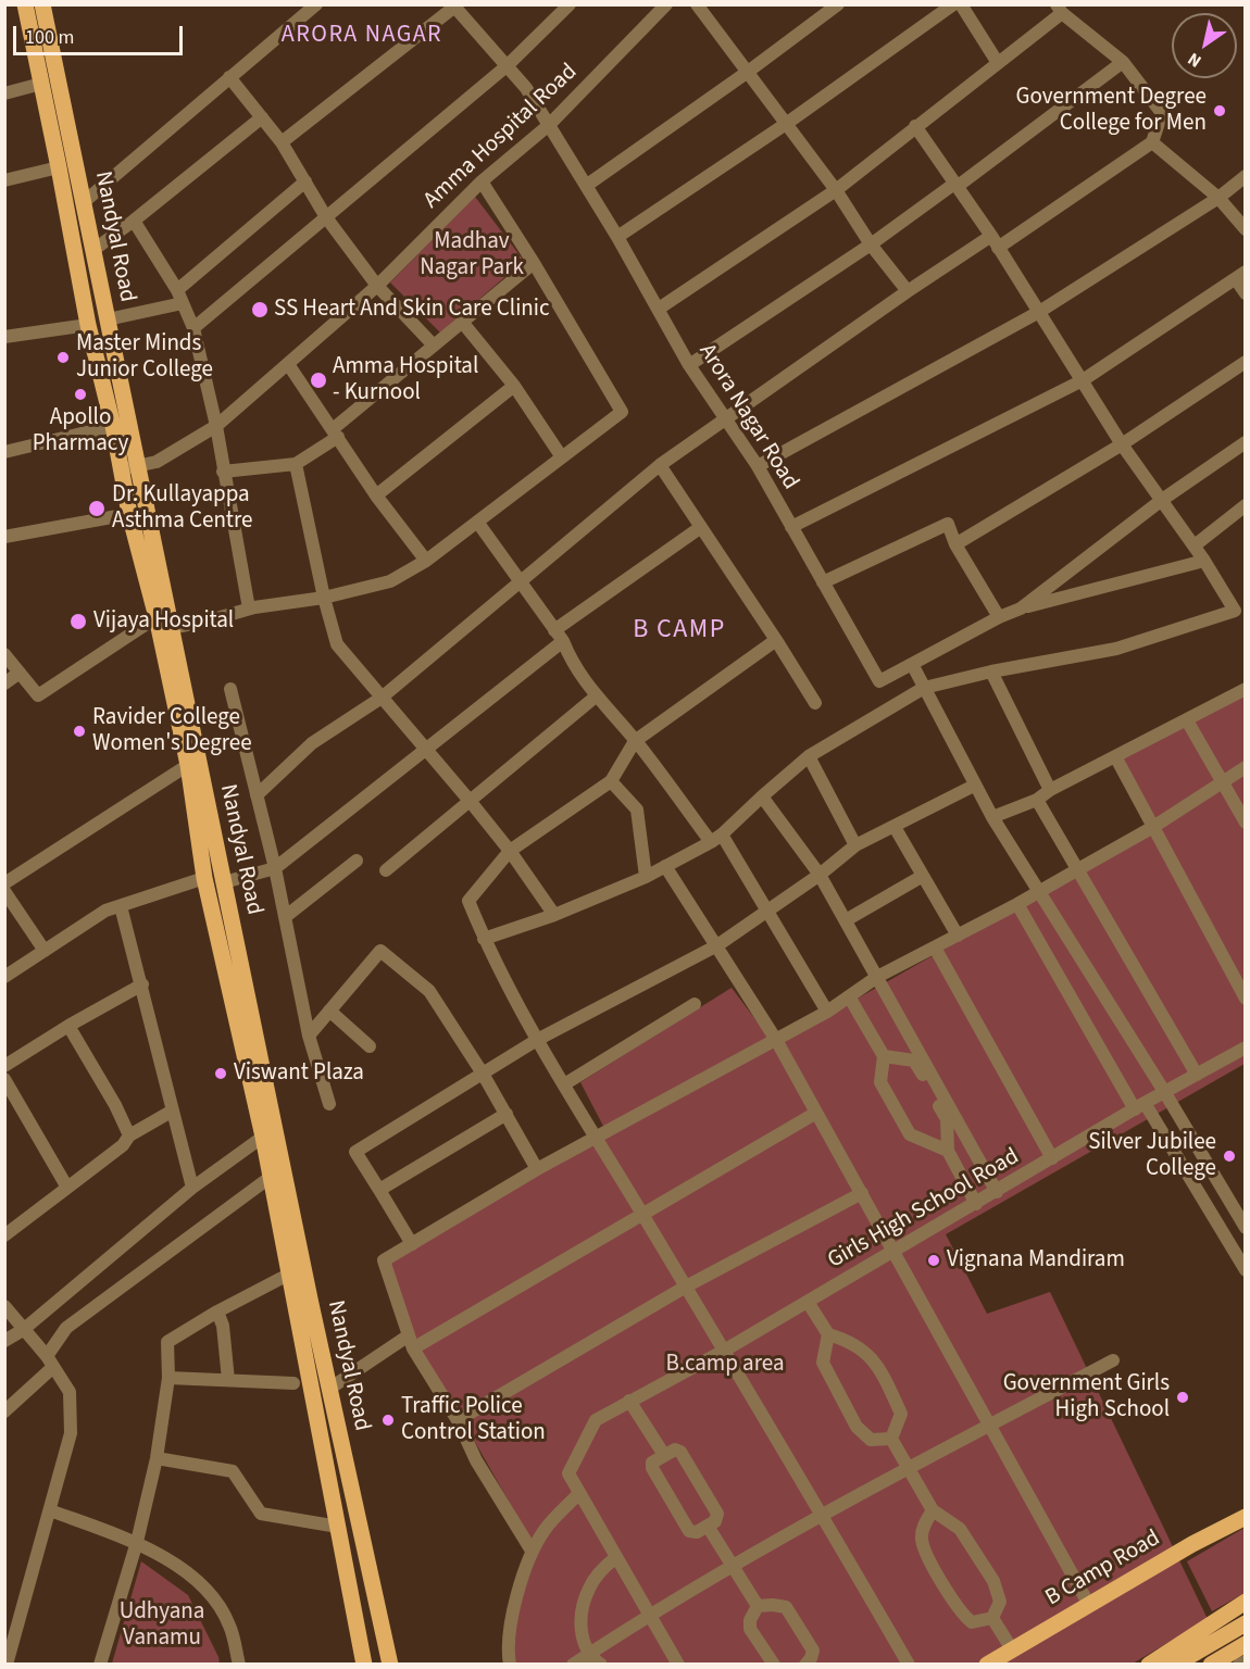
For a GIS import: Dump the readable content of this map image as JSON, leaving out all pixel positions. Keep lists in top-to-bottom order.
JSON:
{
  "streets": {
    "main road": ["Nandyal Road", "B Camp Road"],
    "street": ["Amma Hospital Road", "Arora Nagar Road", "Girls High School Road"]
  },
  "crossings": [
    ["Amma Hospital Road", "Arora Nagar Road"]
  ],
  "districts": ["ARORA NAGAR", "B CAMP"],
  "parks": ["Madhav Nagar Park", "B.camp area", "Udhyana Vanamu"],
  "places": [
    "Government Degree College for Men",
    "SS Heart And Skin Care Clinic",
    "Master Minds Junior College",
    "Amma Hospital - Kurnool",
    "Apollo Pharmacy",
    "Dr. Kullayappa Asthma Centre",
    "Vijaya Hospital",
    "Ravider College Women's Degree",
    "Viswant Plaza",
    "Silver Jubilee College",
    "Vignana Mandiram",
    "Government Girls High School",
    "Traffic Police Control Station"
  ],
  "scale_bar": "100 m",
  "north": "bottom left"
}
